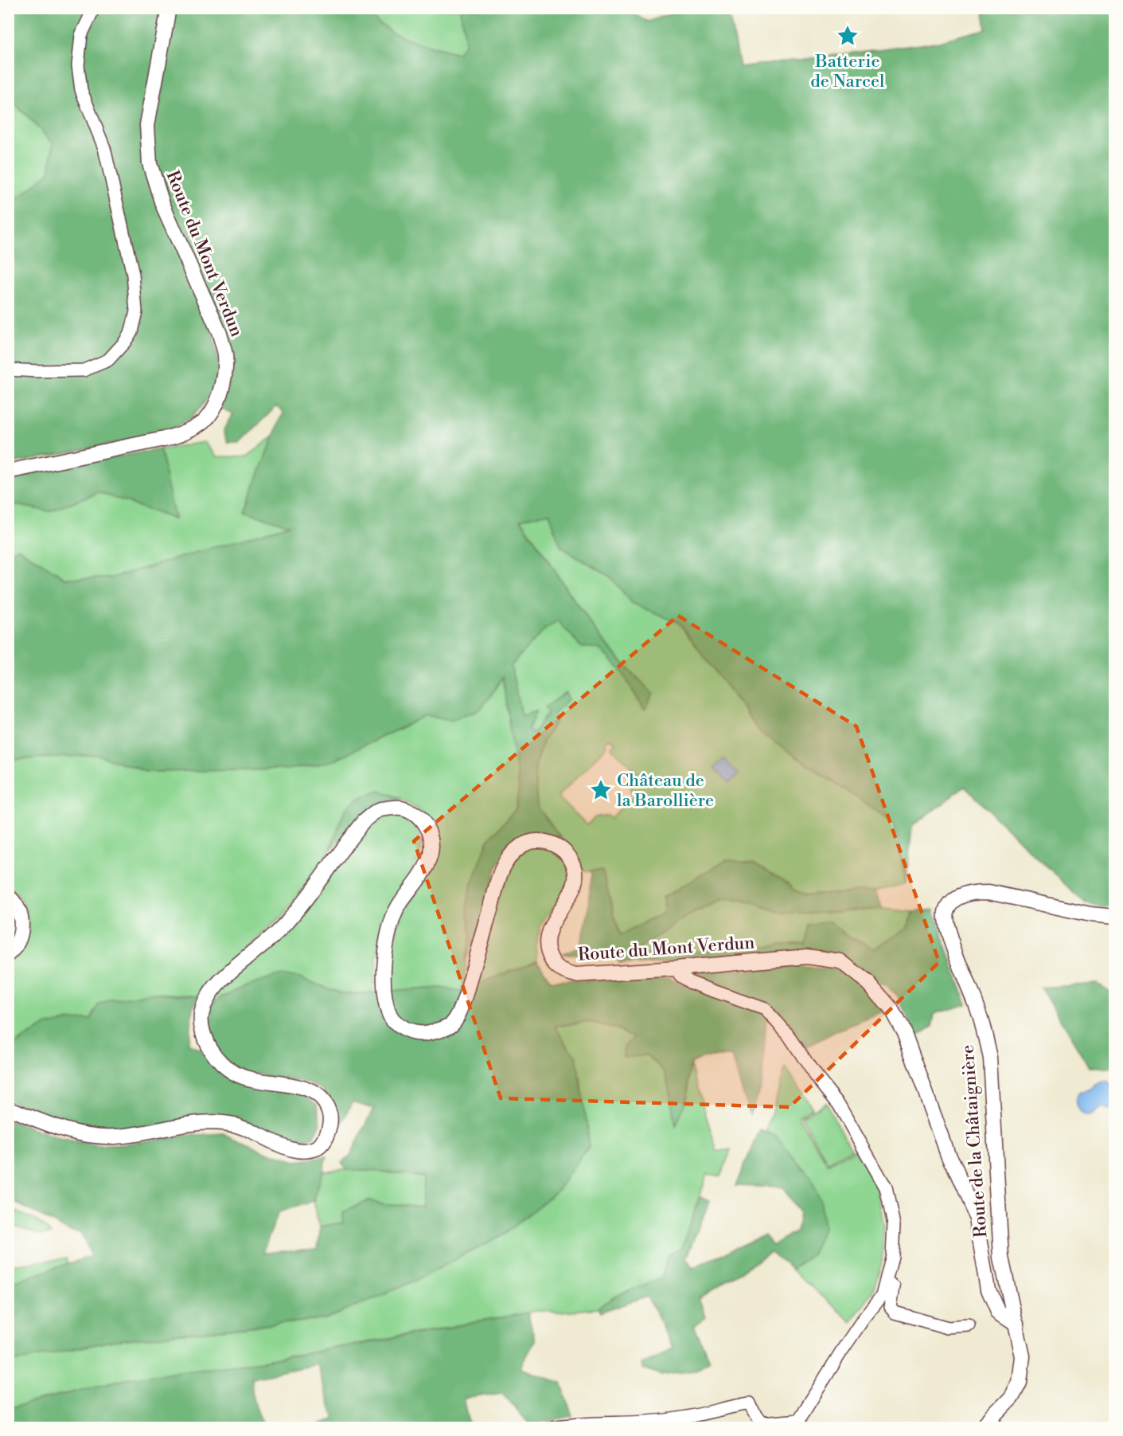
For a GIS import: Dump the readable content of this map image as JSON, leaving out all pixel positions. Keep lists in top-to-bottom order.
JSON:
{
  "streets": {
    "street": ["Route du Mont Verdun", "Route de la Châtaignière"]
  },
  "crossings": [
    ["Route du Mont Verdun", "Route de la Châtaignière"]
  ],
  "places": {
    "place": ["Batterie de Narcel", "Château de la Barollière"]
  }
}
